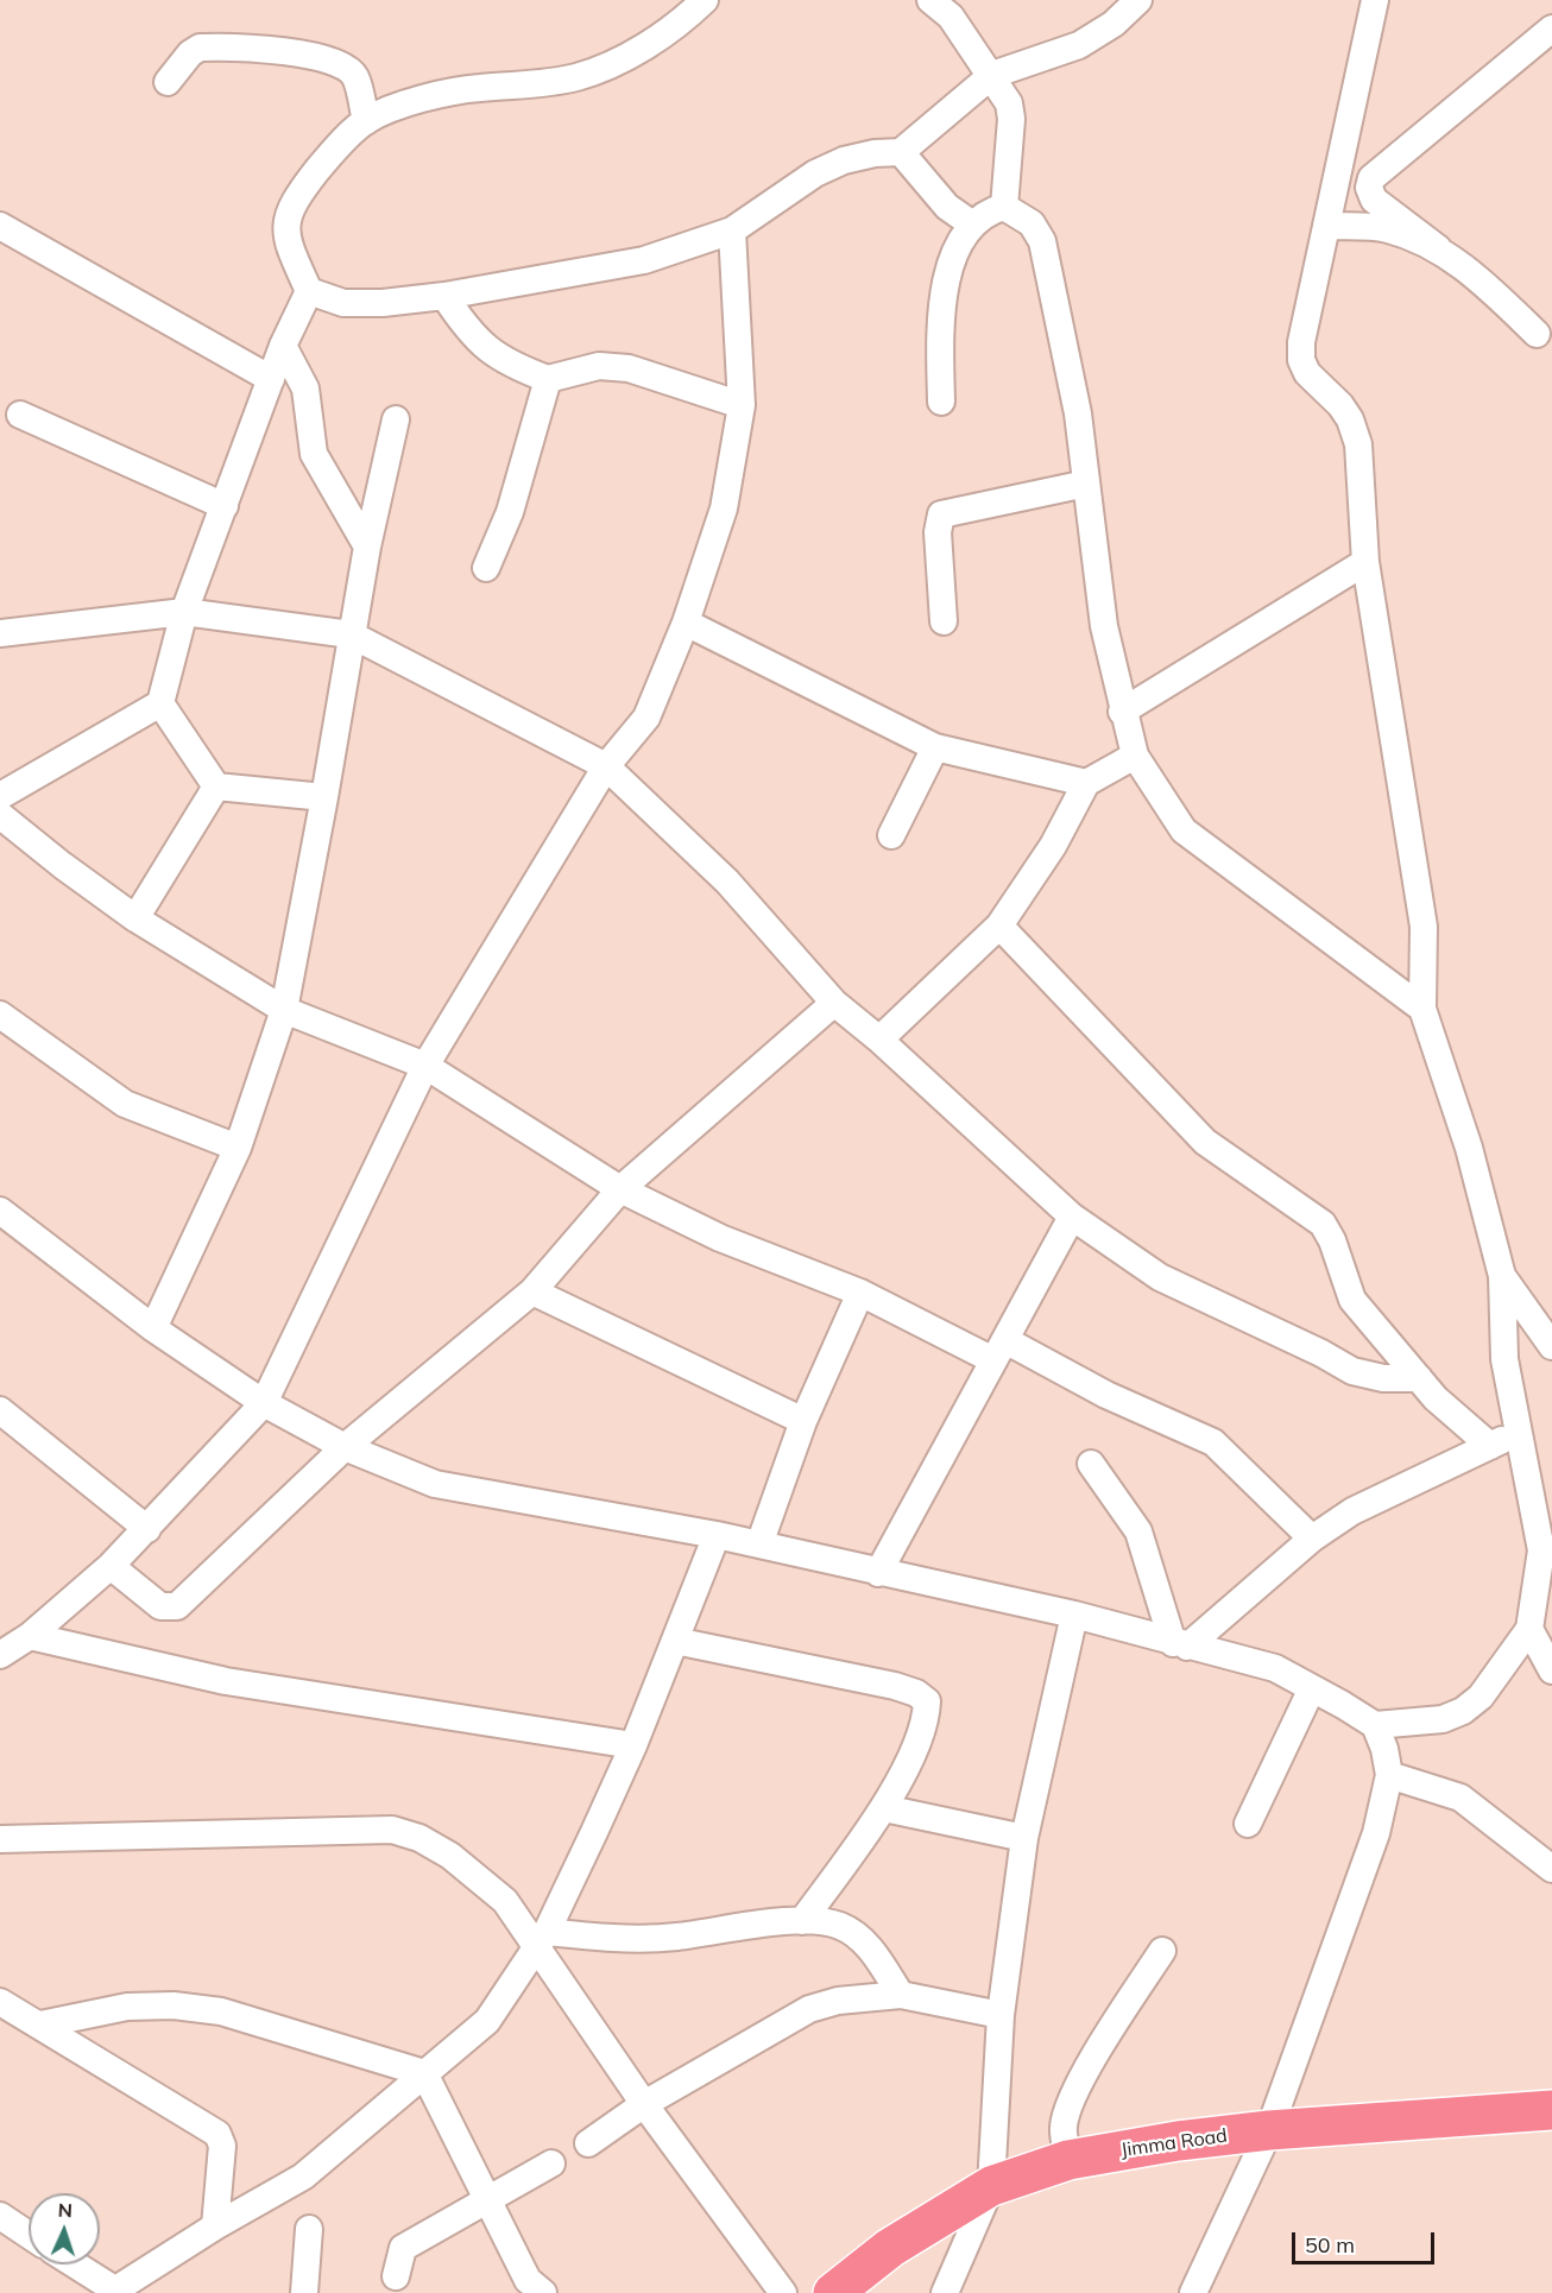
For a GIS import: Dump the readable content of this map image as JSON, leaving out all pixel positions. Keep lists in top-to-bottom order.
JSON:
{
  "streets": {
    "highway": ["Jimma Road"]
  },
  "scale_bar": "50 m",
  "north": "top"
}
